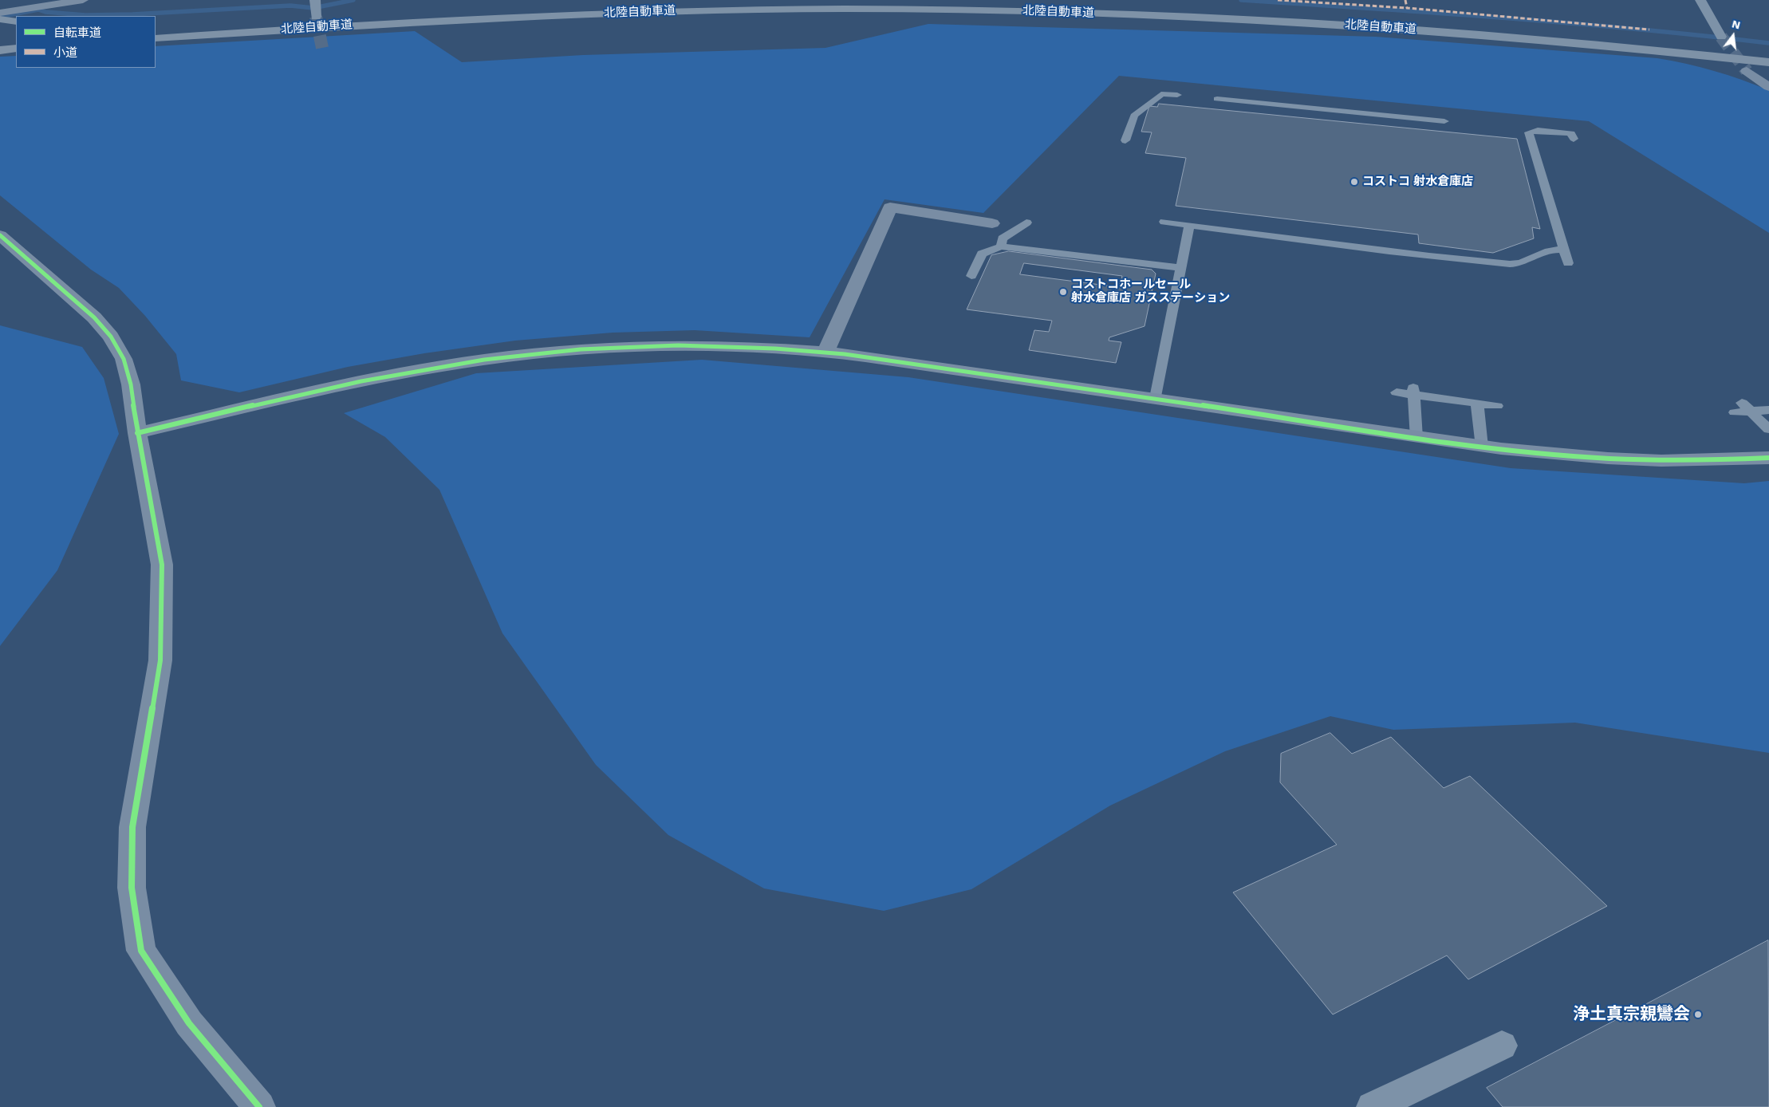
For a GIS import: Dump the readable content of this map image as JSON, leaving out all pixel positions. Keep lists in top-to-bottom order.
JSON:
{
  "streets": {
    "highway": ["北陸自動車道"]
  },
  "places": ["コストコ 射水倉庫店", "コストコホールセール 射水倉庫店 ガスステーション", "浄土真宗親鸞会"],
  "legend": ["自転車道", "小道"],
  "north": "top"
}
